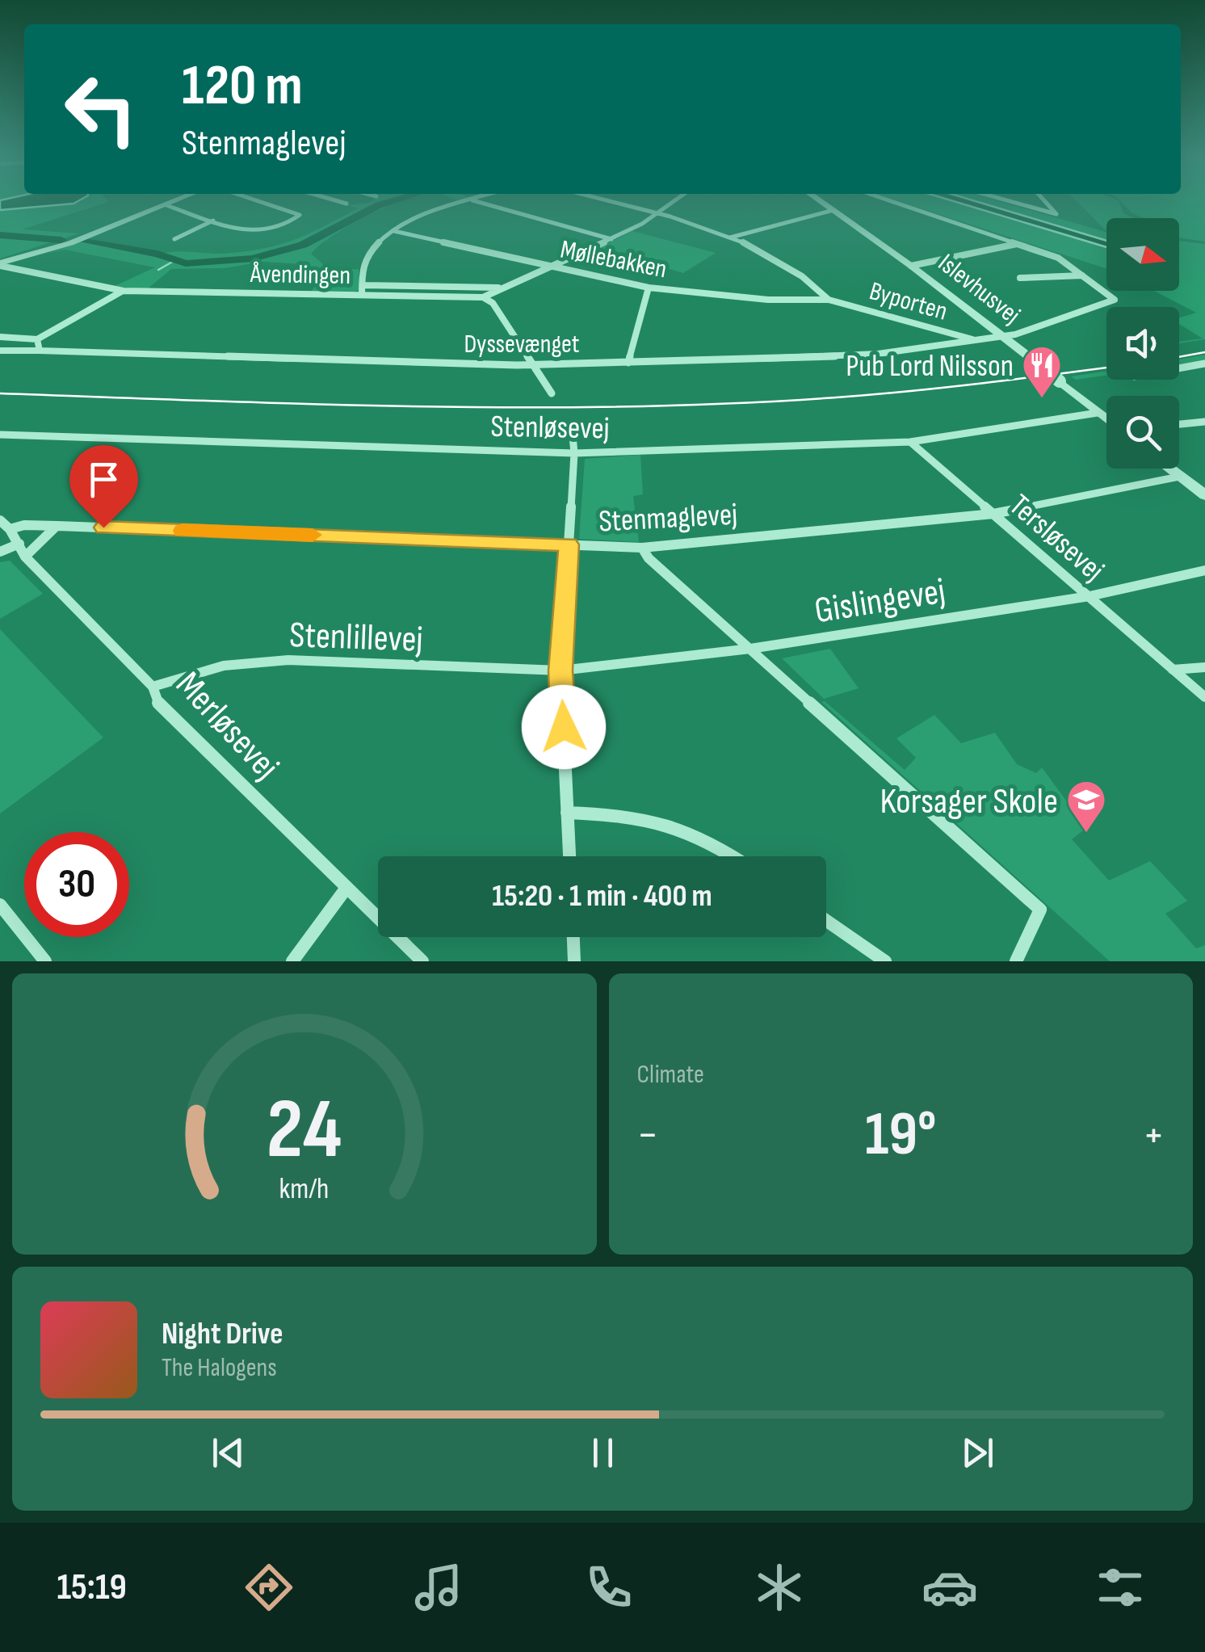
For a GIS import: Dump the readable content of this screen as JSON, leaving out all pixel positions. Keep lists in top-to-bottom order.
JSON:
{
  "streets": {
    "street": [
      "Møllebakken",
      "Åvendingen",
      "Islevhusvej",
      "Byporten",
      "Dyssevænget",
      "Stenløsevej",
      "Stenmaglevej",
      "Tersløsevej",
      "Gislingevej",
      "Stenlillevej",
      "Merløsevej"
    ]
  },
  "crossings": [
    ["Møllebakken", "Byporten"],
    ["Islevhusvej", "Dyssevænget"],
    ["Islevhusvej", "Stenløsevej"],
    ["Byporten", "Dyssevænget"],
    ["Stenløsevej", "Tersløsevej"],
    ["Stenmaglevej", "Tersløsevej"],
    ["Stenmaglevej", "Merløsevej"],
    ["Tersløsevej", "Gislingevej"],
    ["Gislingevej", "Stenlillevej"],
    ["Stenlillevej", "Merløsevej"]
  ],
  "places": {
    "restaurant": ["Pub Lord Nilsson"],
    "school or university": ["Korsager Skole"]
  },
  "north": "right",
  "page": {
    "turn": ["120 m", "Stenmaglevej"],
    "limit": "30",
    "trip": "15:20 · 1 min · 400 m",
    "tile": "Climate",
    "heat": ["−", "19°", "+"],
    "song": ["Night Drive", "The Halogens"],
    "tabs": "15:19",
    "gauge": ["24", "km/h"]
  }
}
